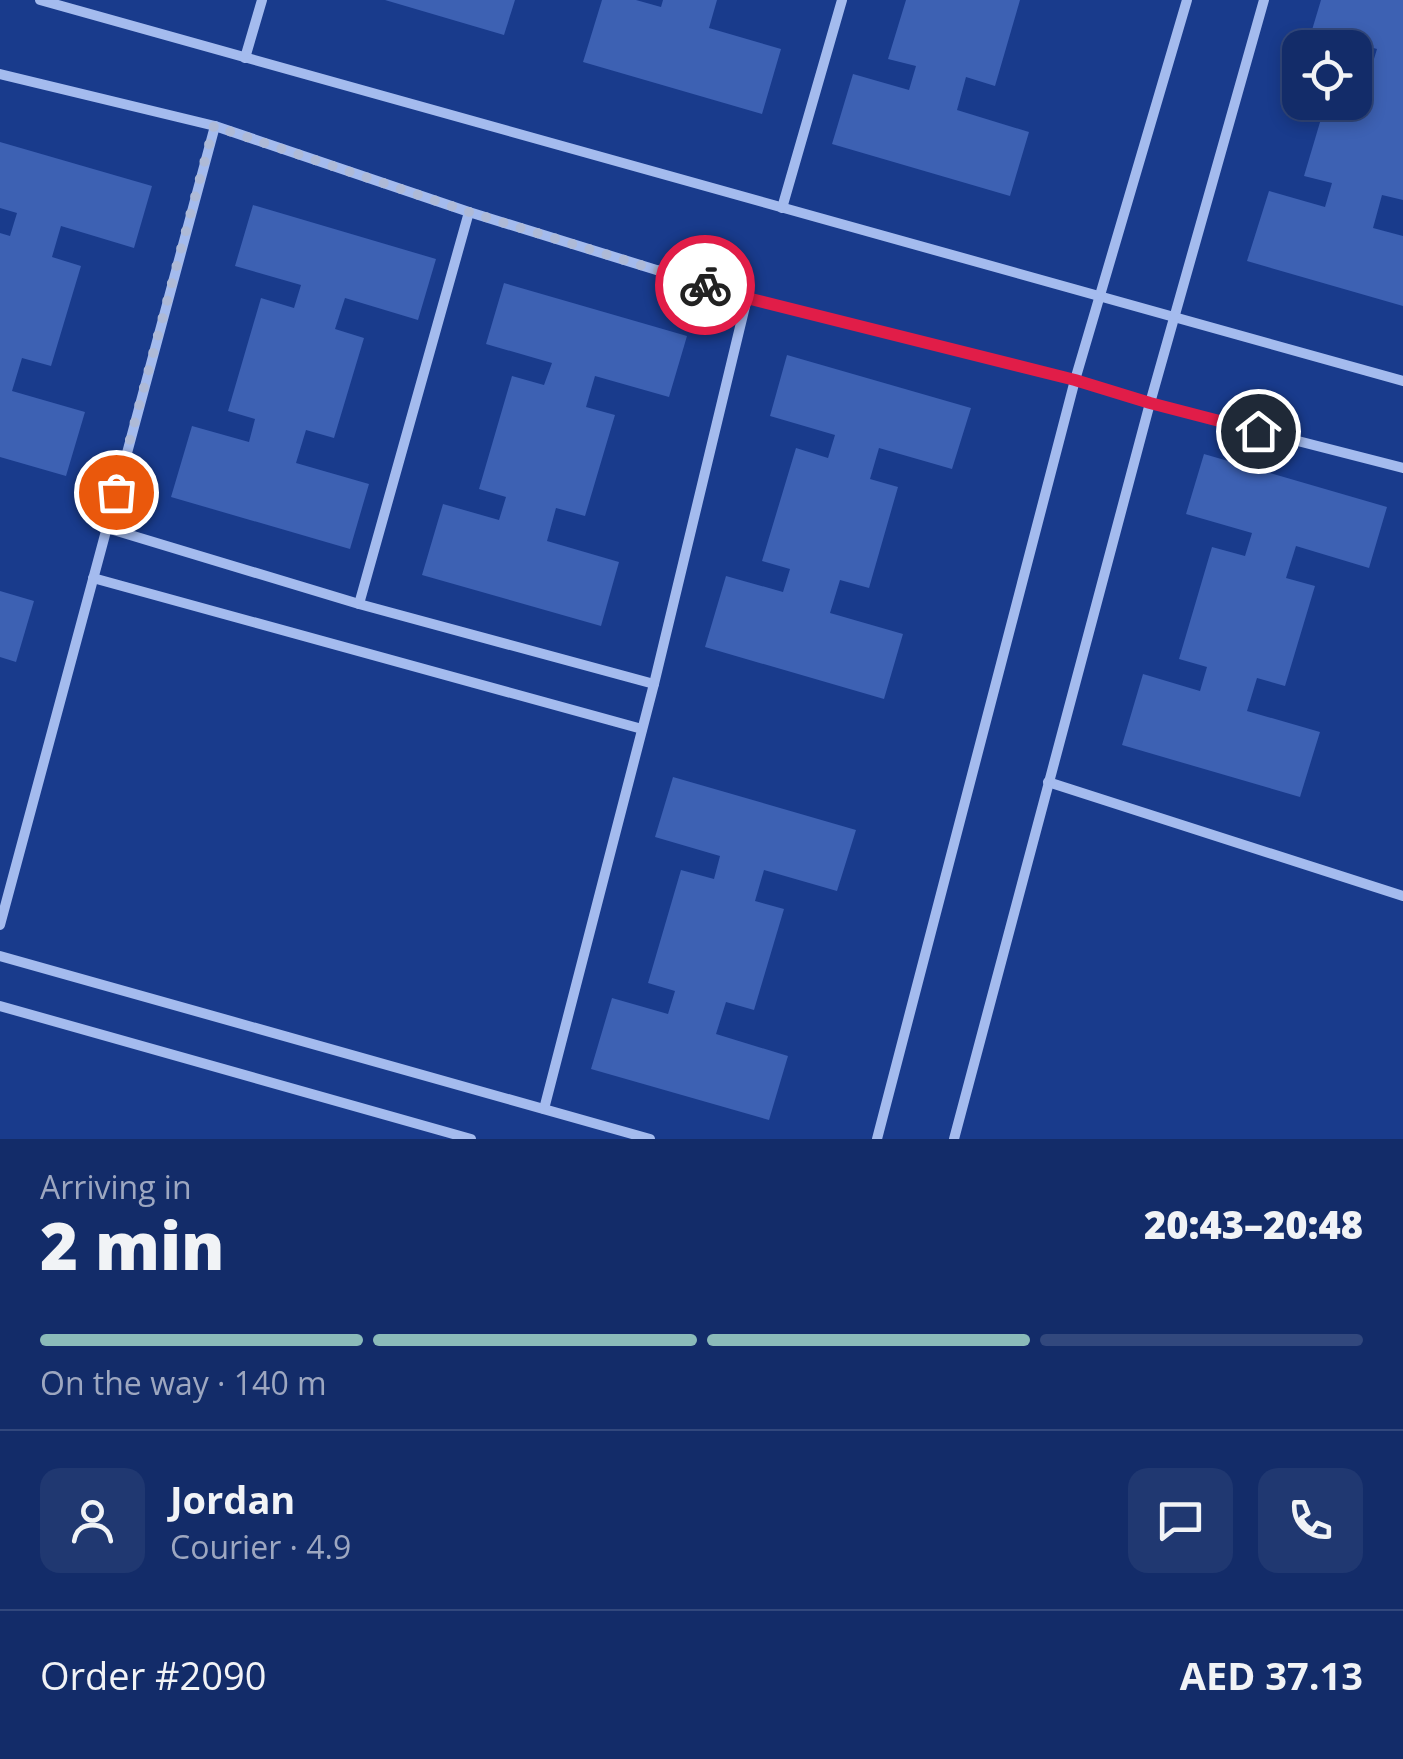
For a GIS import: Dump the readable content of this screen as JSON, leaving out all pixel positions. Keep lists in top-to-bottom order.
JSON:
{
  "page": {
    "heading": ["2 min", "Arriving in", "20:43–20:48"],
    "panel": [
      "Jordan",
      "Courier · 4.9",
      "Order #2090",
      "AED 37.13"
    ],
    "bar": "On the way · 140 m"
  }
}
